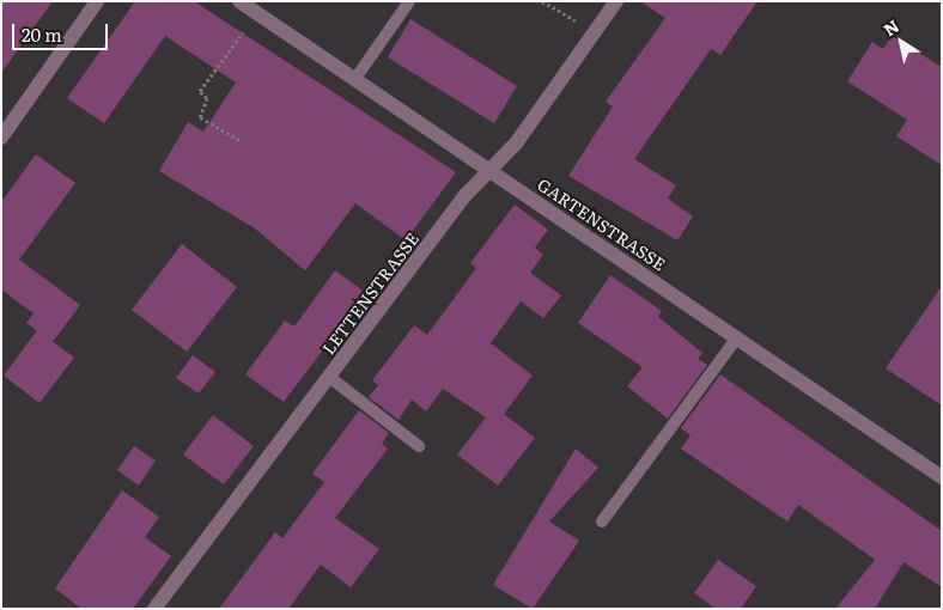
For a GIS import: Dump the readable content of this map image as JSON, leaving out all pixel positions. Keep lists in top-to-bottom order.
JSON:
{
  "streets": {
    "street": ["GARTENSTRASSE", "LETTENSTRASSE"]
  },
  "crossings": [
    ["GARTENSTRASSE", "LETTENSTRASSE"]
  ],
  "scale_bar": "20 m",
  "north": "top left"
}
